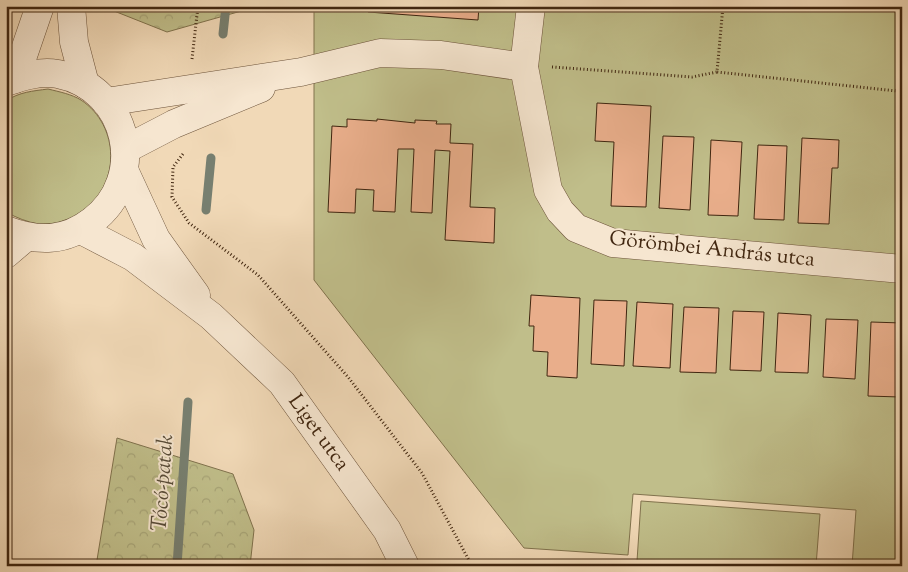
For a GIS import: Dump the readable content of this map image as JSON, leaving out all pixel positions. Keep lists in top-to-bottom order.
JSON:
{
  "streets": {
    "street": ["Görömbei András utca", "Liget utca"]
  },
  "water": ["Tócó-patak"]
}
